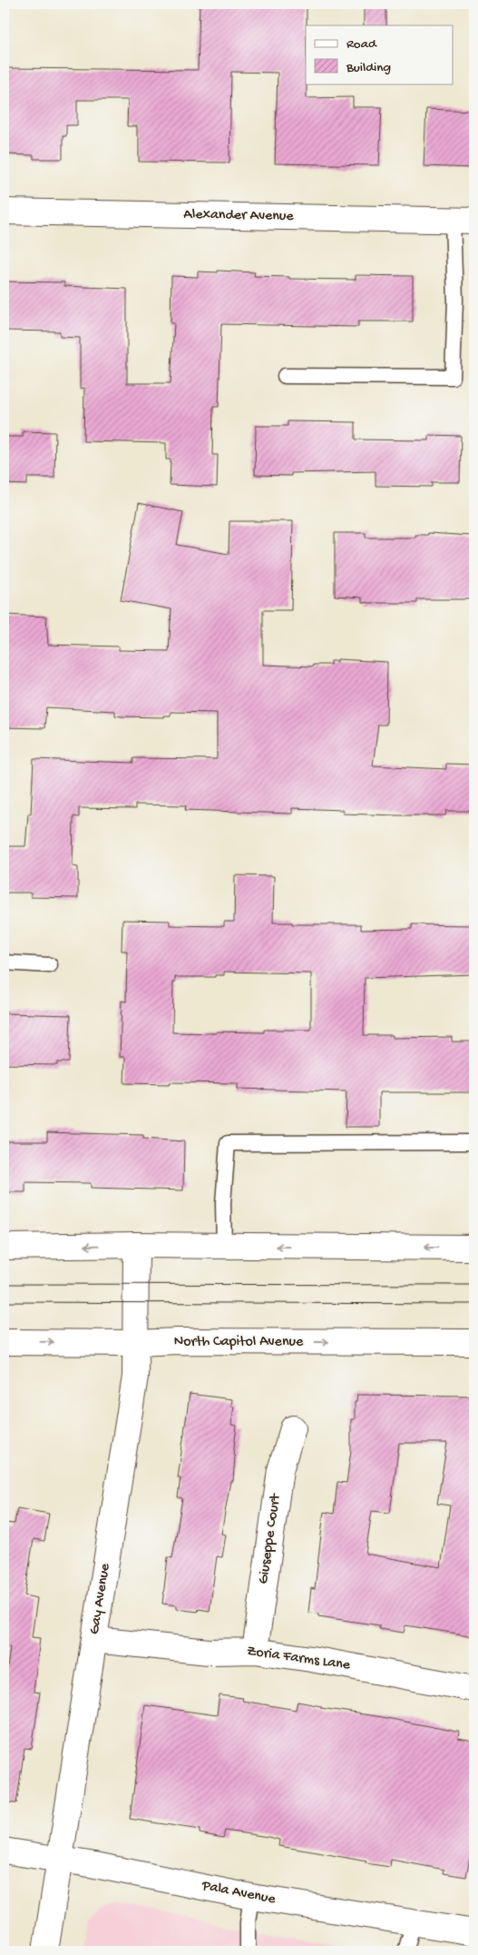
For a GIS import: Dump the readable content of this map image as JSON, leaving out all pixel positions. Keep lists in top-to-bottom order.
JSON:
{
  "streets": {
    "street": [
      "Alexander Avenue",
      "North Capitol Avenue",
      "Giuseppe Court",
      "Gay Avenue",
      "Zoria Farms Lane",
      "Pala Avenue"
    ]
  },
  "crossings": [
    ["North Capitol Avenue", "Gay Avenue"],
    ["Giuseppe Court", "Zoria Farms Lane"],
    ["Gay Avenue", "Zoria Farms Lane"],
    ["Gay Avenue", "Pala Avenue"]
  ],
  "legend": ["Road", "Building"]
}
